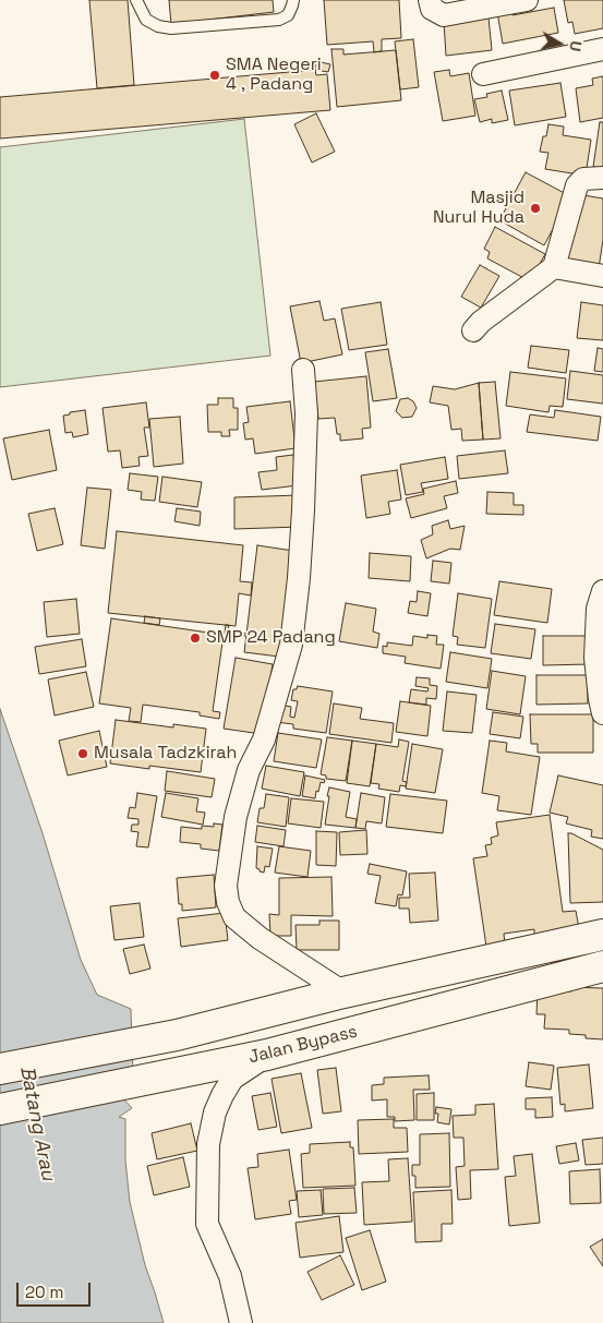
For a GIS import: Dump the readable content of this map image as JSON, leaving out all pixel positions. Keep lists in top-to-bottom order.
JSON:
{
  "streets": {
    "highway": ["Jalan Bypass"]
  },
  "water": ["Batang Arau"],
  "places": [
    "SMA Negeri 4 , Padang",
    "Masjid Nurul Huda",
    "SMP 24 Padang",
    "Musala Tadzkirah"
  ],
  "scale_bar": "20 m",
  "north": "right"
}
